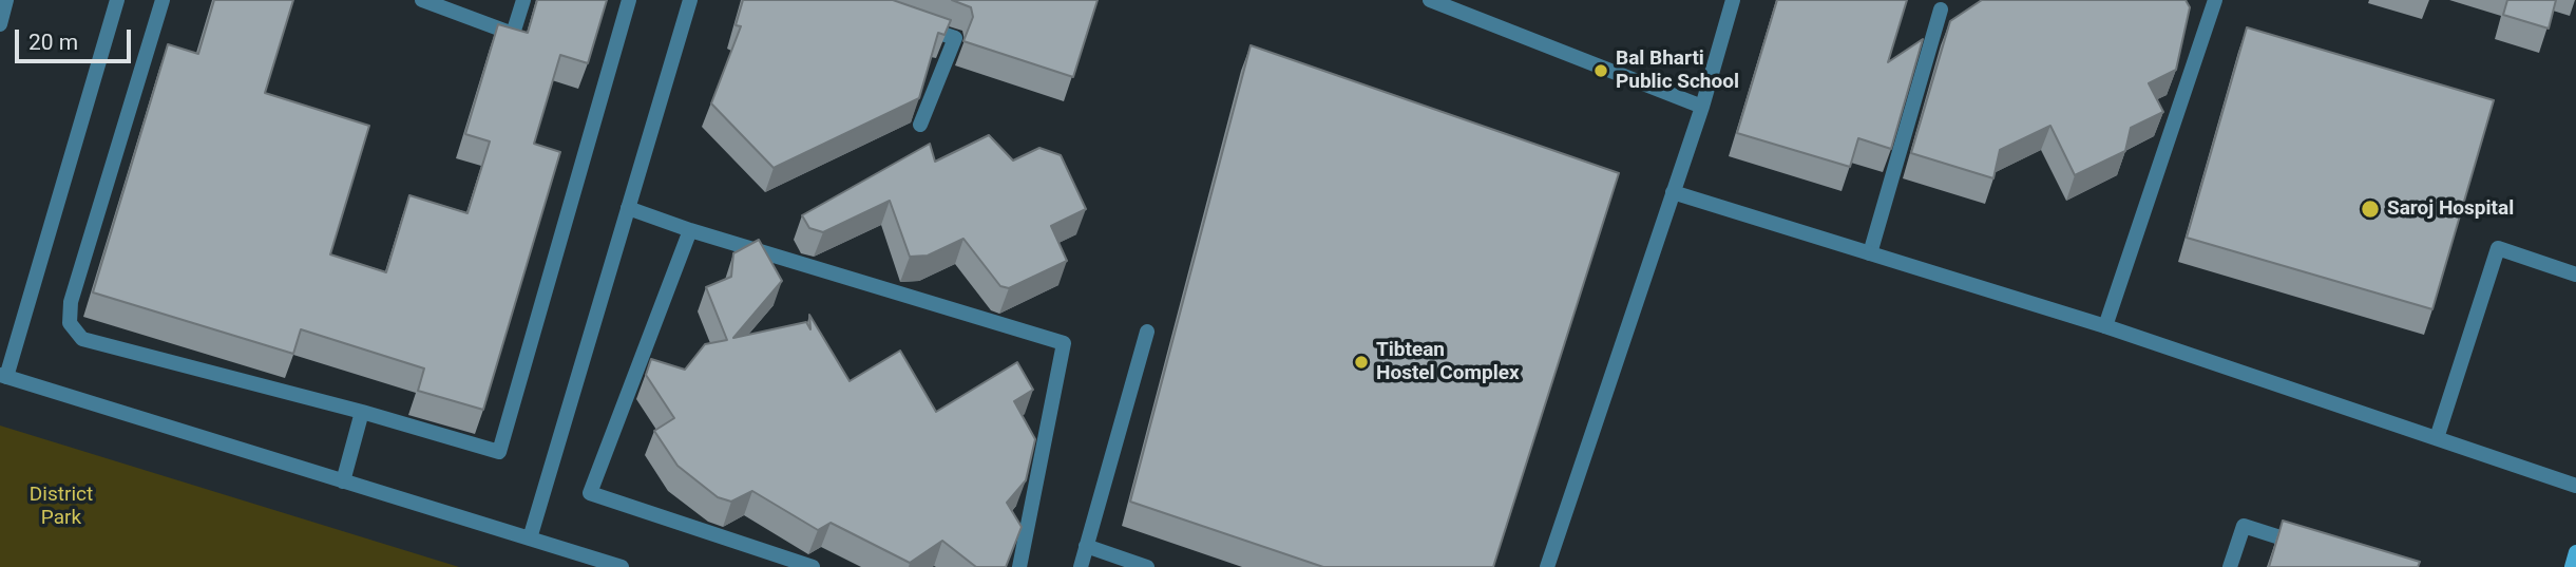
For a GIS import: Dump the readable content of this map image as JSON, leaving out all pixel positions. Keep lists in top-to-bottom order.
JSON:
{
  "parks": ["District Park"],
  "places": ["Bal Bharti Public School", "Saroj Hospital", "Tibtean Hostel Complex"],
  "scale_bar": "20 m"
}
